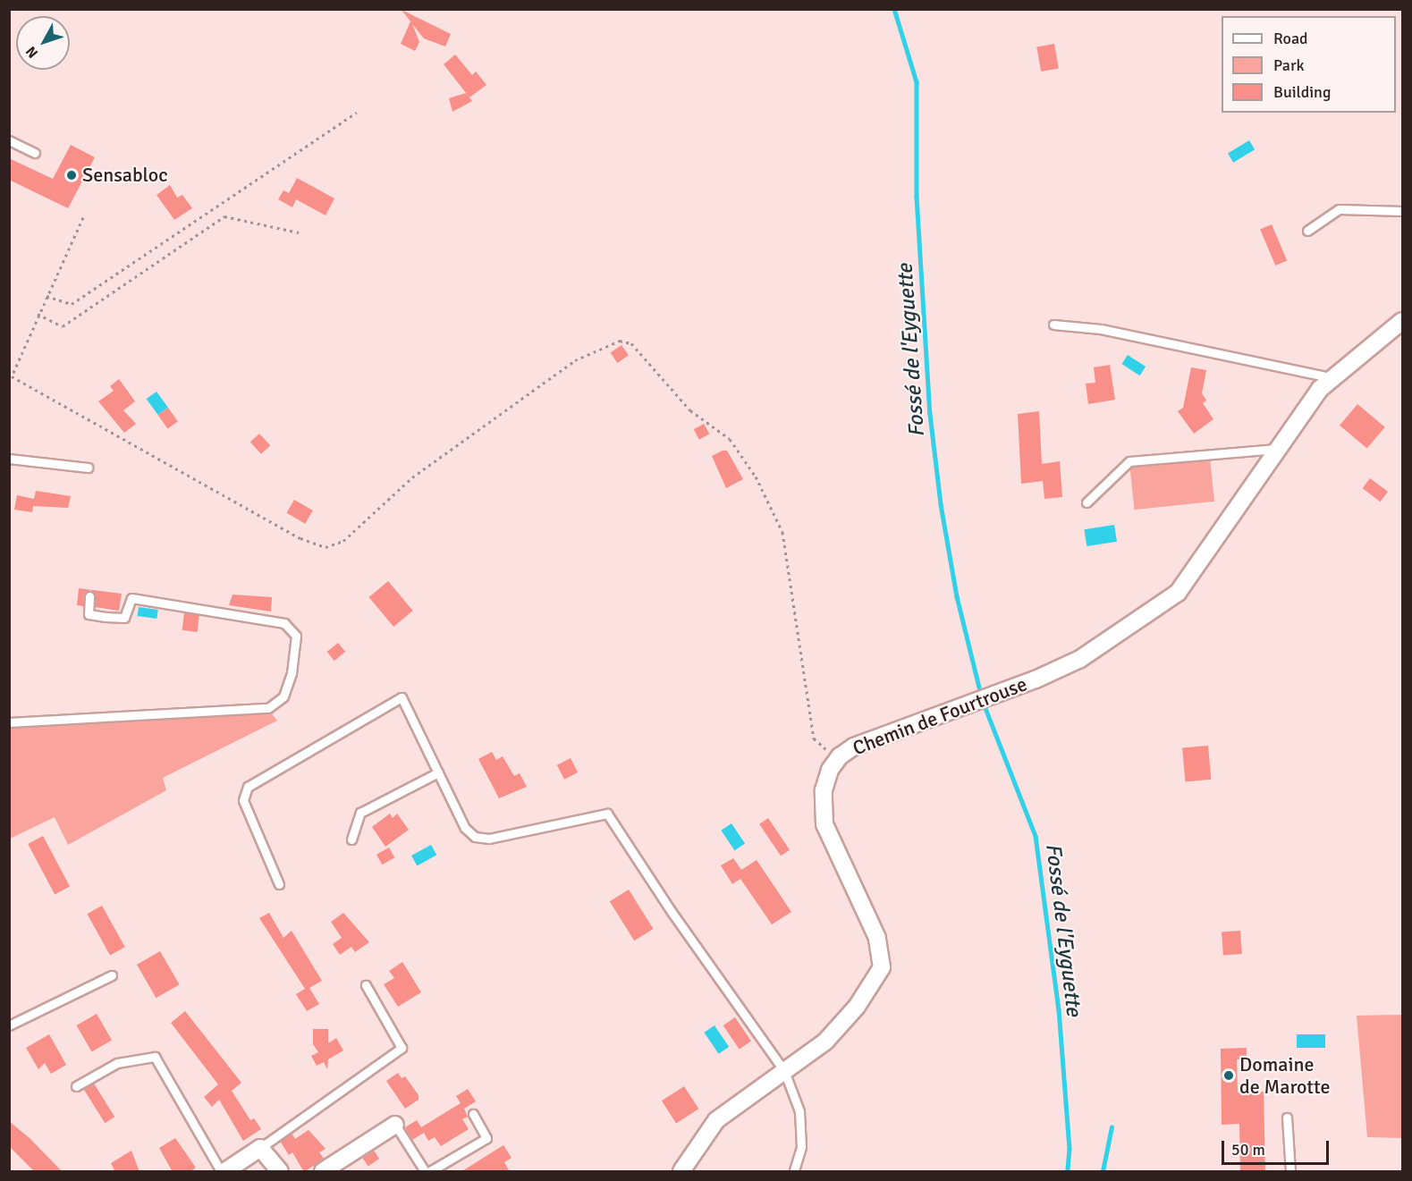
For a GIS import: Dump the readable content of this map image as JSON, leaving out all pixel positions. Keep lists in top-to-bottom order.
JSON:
{
  "streets": {
    "street": ["Chemin de Fourtrouse"]
  },
  "water": ["Fossé de l'Eyguette"],
  "places": ["Sensabloc", "Domaine de Marotte"],
  "legend": ["Road", "Park", "Building"],
  "scale_bar": "50 m",
  "north": "bottom left"
}
